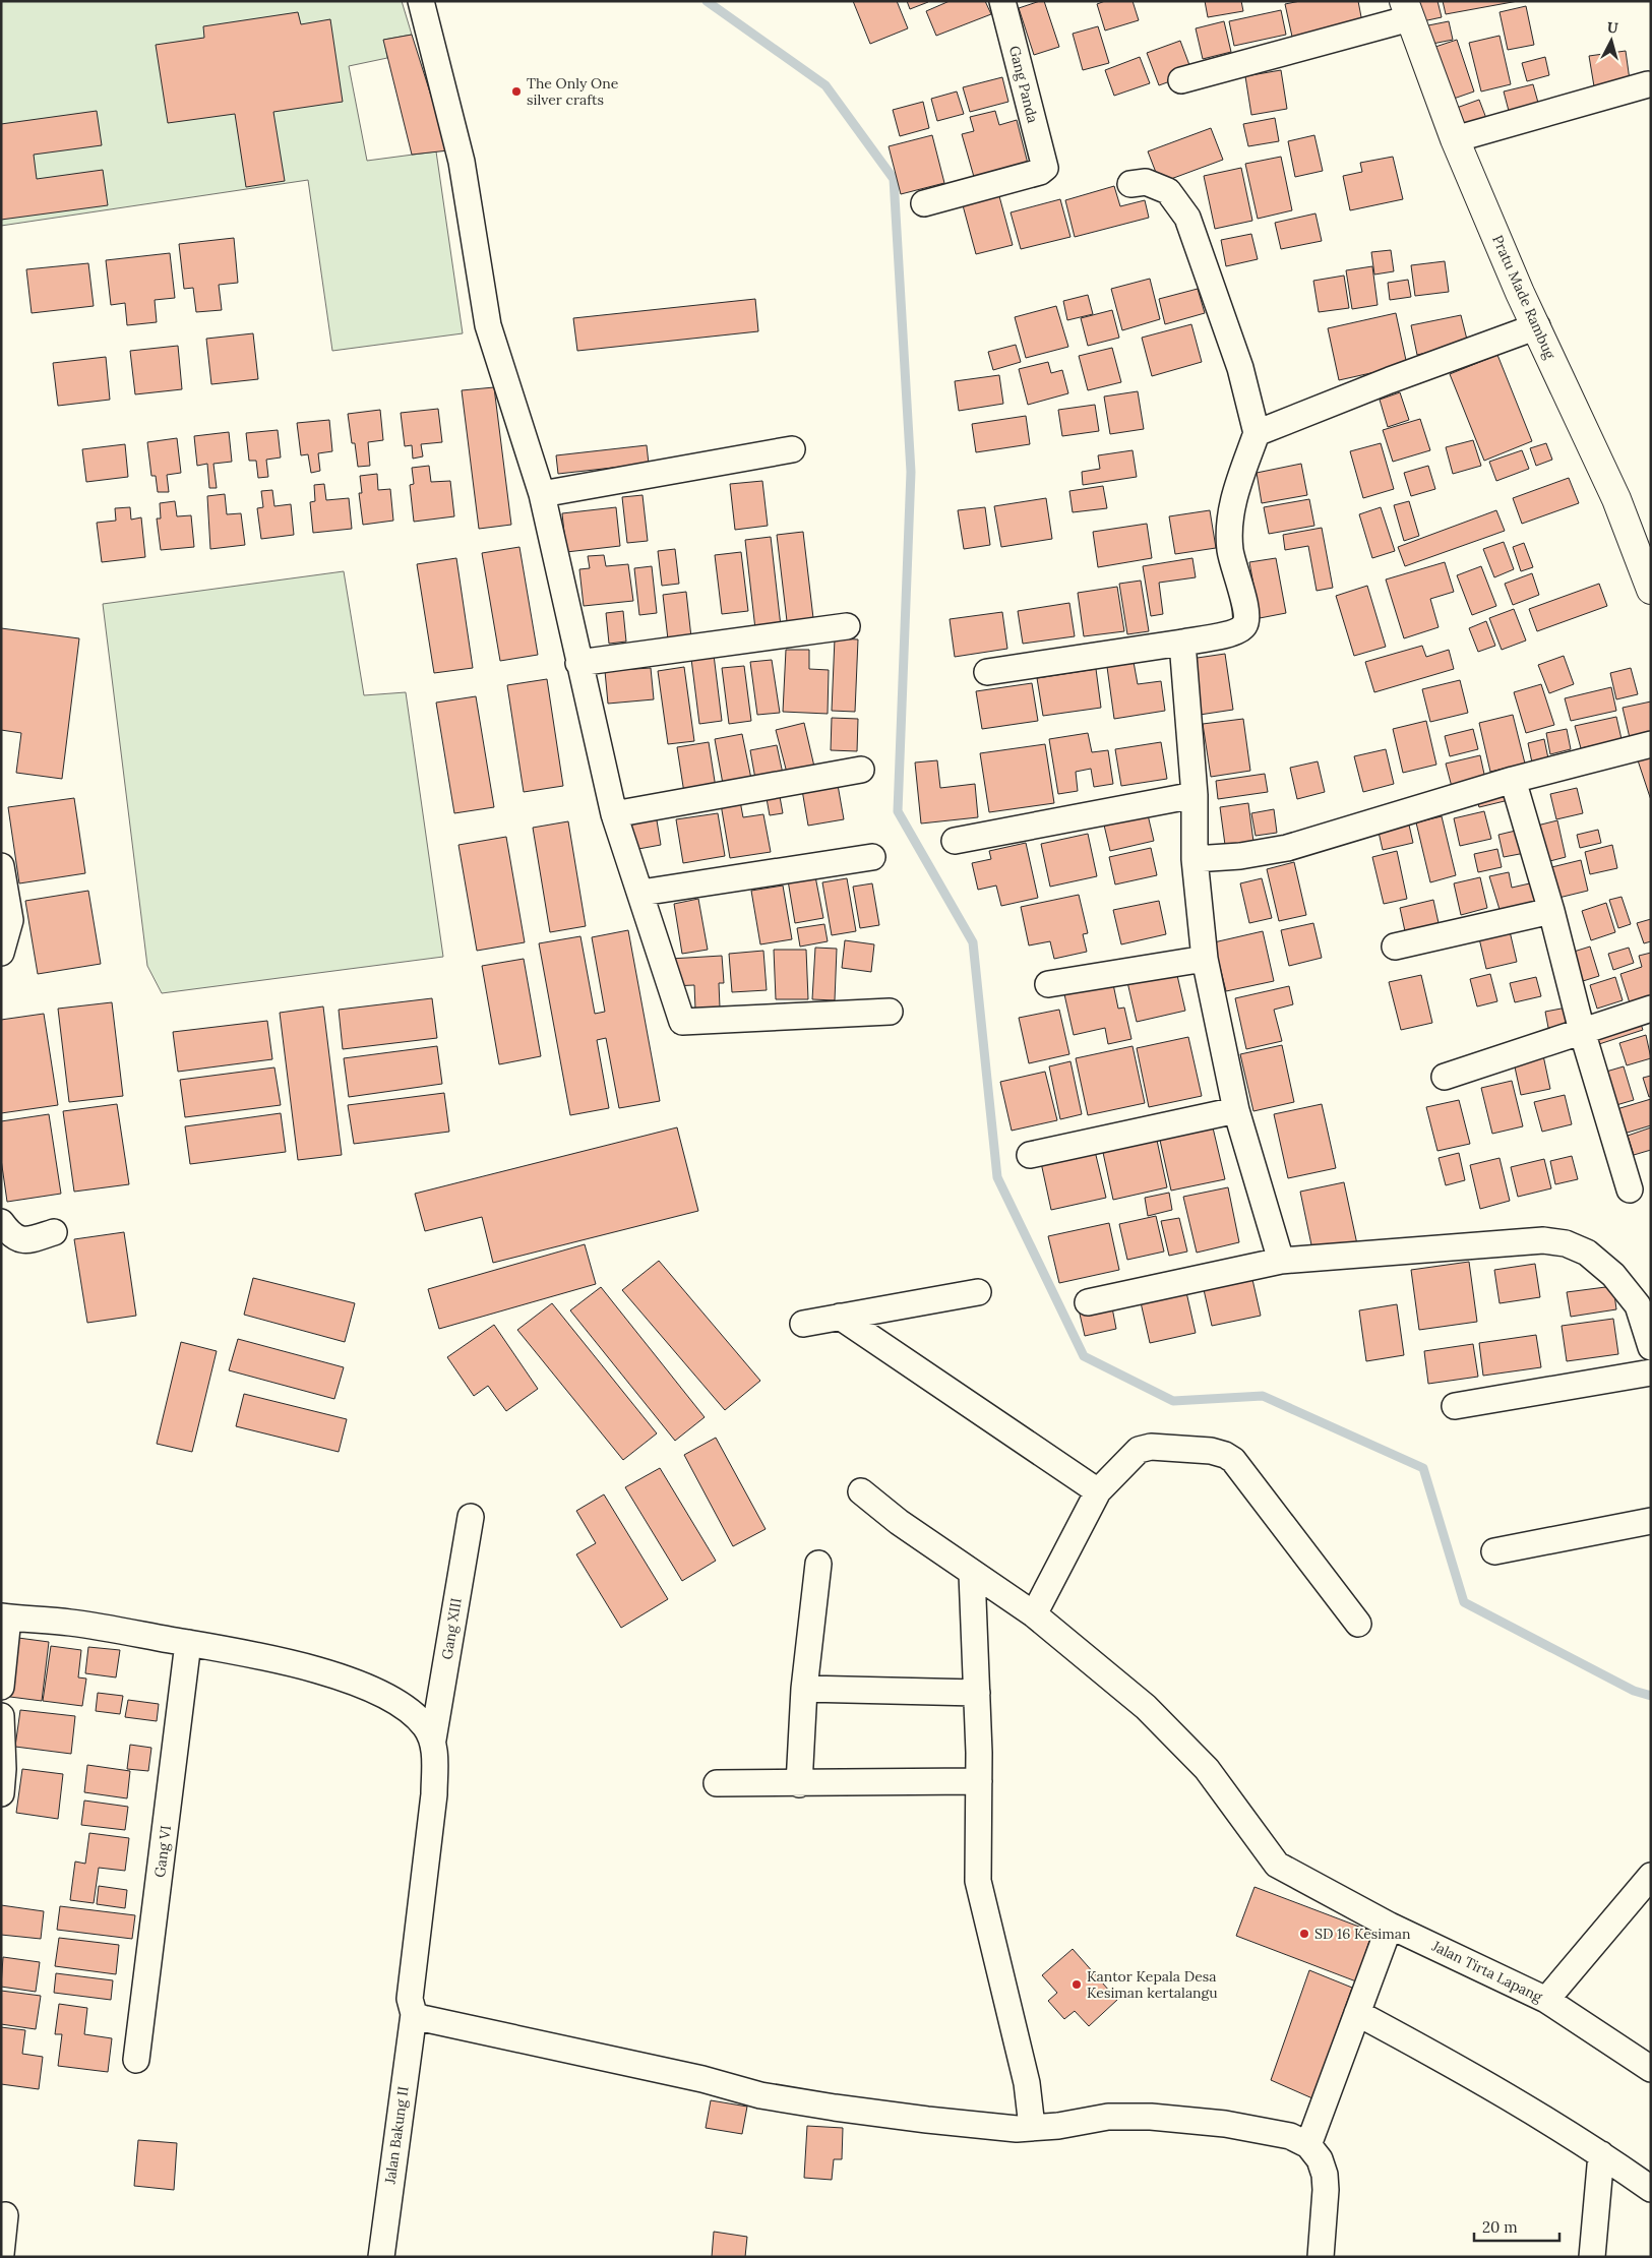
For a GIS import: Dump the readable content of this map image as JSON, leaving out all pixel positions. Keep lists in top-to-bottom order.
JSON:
{
  "streets": {
    "street": [
      "Gang Panda",
      "Pratu Made Rambug",
      "Gang XIII",
      "Gang VI",
      "Jalan Tirta Lapang",
      "Jalan Bakung II"
    ]
  },
  "crossings": [
    ["Gang XIII", "Jalan Bakung II"]
  ],
  "places": ["The Only One silver crafts", "SD 16 Kesiman", "Kantor Kepala Desa Kesiman kertalangu"],
  "scale_bar": "20 m",
  "north": "top"
}
